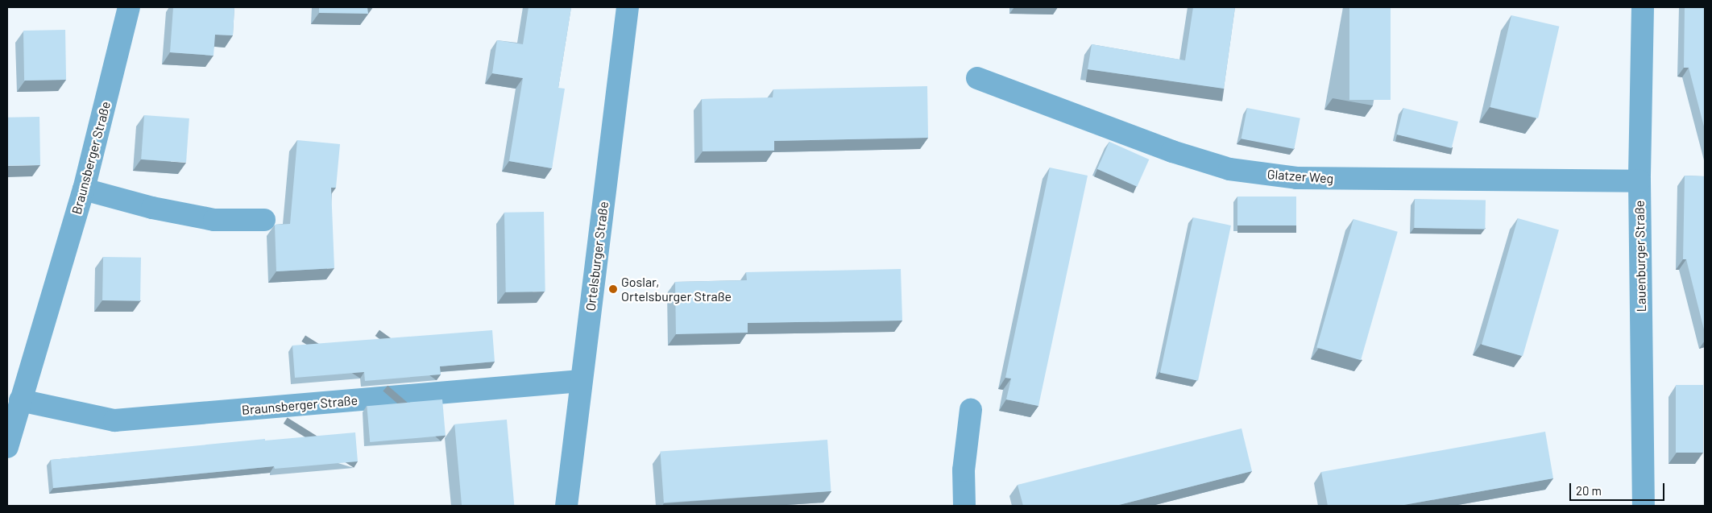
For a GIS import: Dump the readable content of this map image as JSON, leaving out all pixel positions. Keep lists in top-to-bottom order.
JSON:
{
  "streets": {
    "street": [
      "Braunsberger Straße",
      "Glatzer Weg",
      "Ortelsburger Straße",
      "Lauenburger Straße"
    ]
  },
  "crossings": [
    ["Braunsberger Straße", "Ortelsburger Straße"],
    ["Glatzer Weg", "Lauenburger Straße"]
  ],
  "places": ["Goslar, Ortelsburger Straße"],
  "scale_bar": "20 m"
}
